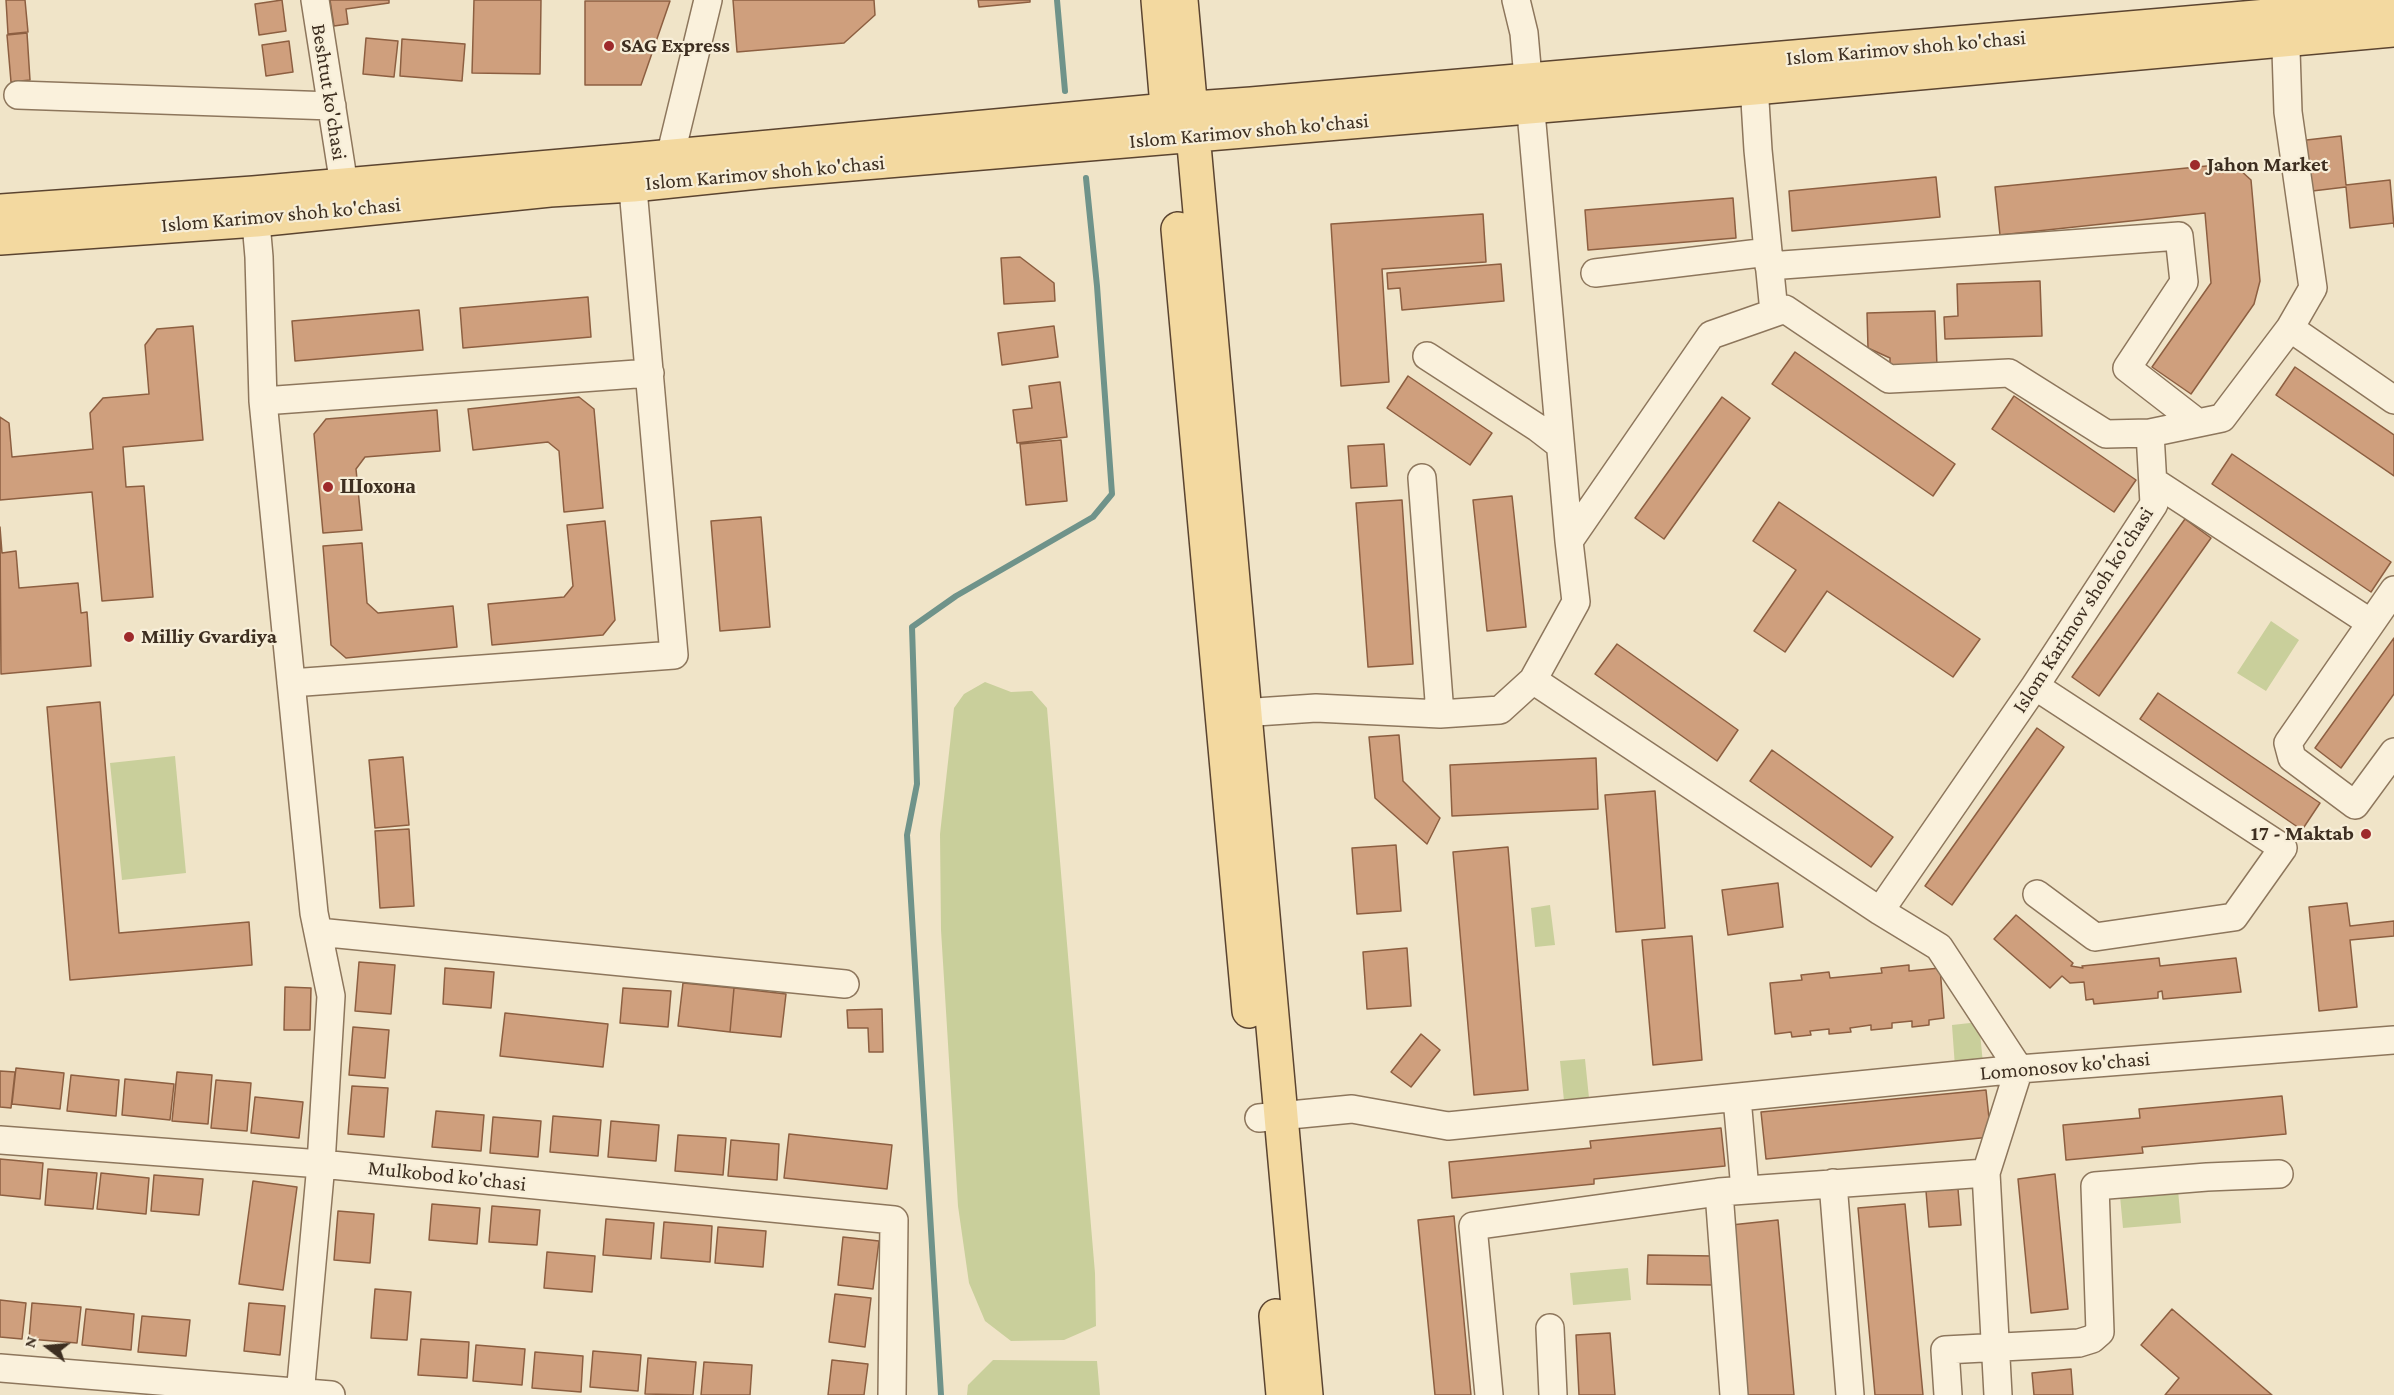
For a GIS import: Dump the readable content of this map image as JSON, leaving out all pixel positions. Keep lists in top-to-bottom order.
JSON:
{
  "streets": {
    "main road": ["Islom Karimov shoh ko'chasi"],
    "street": ["Beshtut ko'chasi", "Lomonosov ko'chasi", "Mulkobod ko'chasi"]
  },
  "crossings": [
    ["Islom Karimov shoh ko'chasi", "Beshtut ko'chasi"]
  ],
  "places": [
    "SAG Express",
    "Jahon Market",
    "Шохона",
    "Milliy Gvardiya",
    "17 - Maktab"
  ],
  "north": "left"
}
